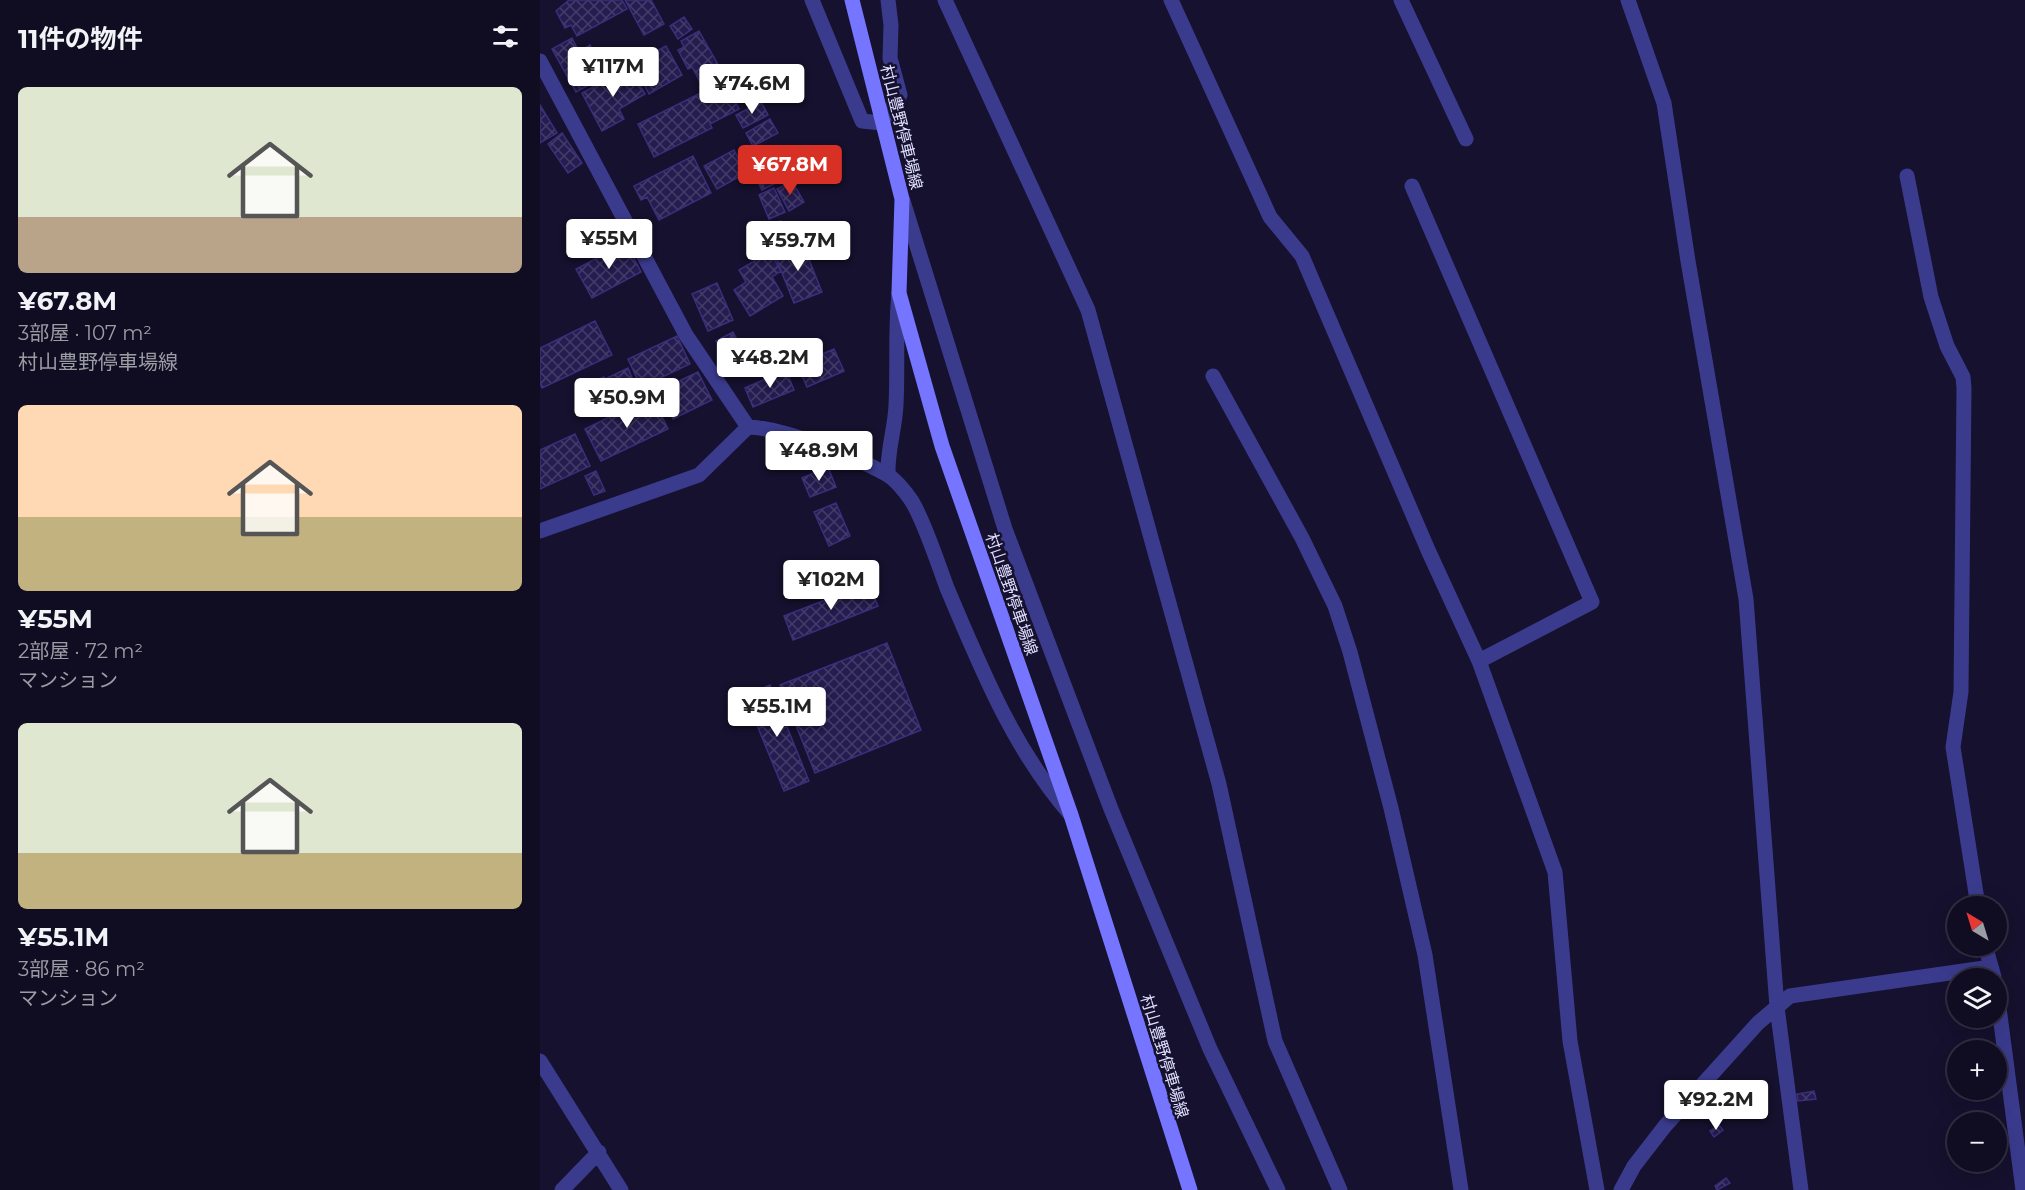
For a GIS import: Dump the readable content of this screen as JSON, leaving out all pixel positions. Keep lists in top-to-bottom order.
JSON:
{
  "streets": {
    "main road": ["村山豊野停車場線"]
  },
  "north": "top left",
  "page": {
    "heading": "11件の物件",
    "price": [
      "¥117M",
      "¥74.6M",
      "¥67.8M",
      "¥55M",
      "¥59.7M",
      "¥48.2M",
      "¥50.9M",
      "¥48.9M",
      "¥102M",
      "¥55.1M",
      "¥92.2M"
    ],
    "list": [
      {
        "name": "¥67.8M",
        "note": "3部屋 · 107 m² · 村山豊野停車場線"
      },
      {
        "name": "¥55M",
        "note": "2部屋 · 72 m² · マンション"
      },
      {
        "name": "¥55.1M",
        "note": "3部屋 · 86 m² · マンション"
      }
    ],
    "map_buttons": ["+", "−"]
  }
}
